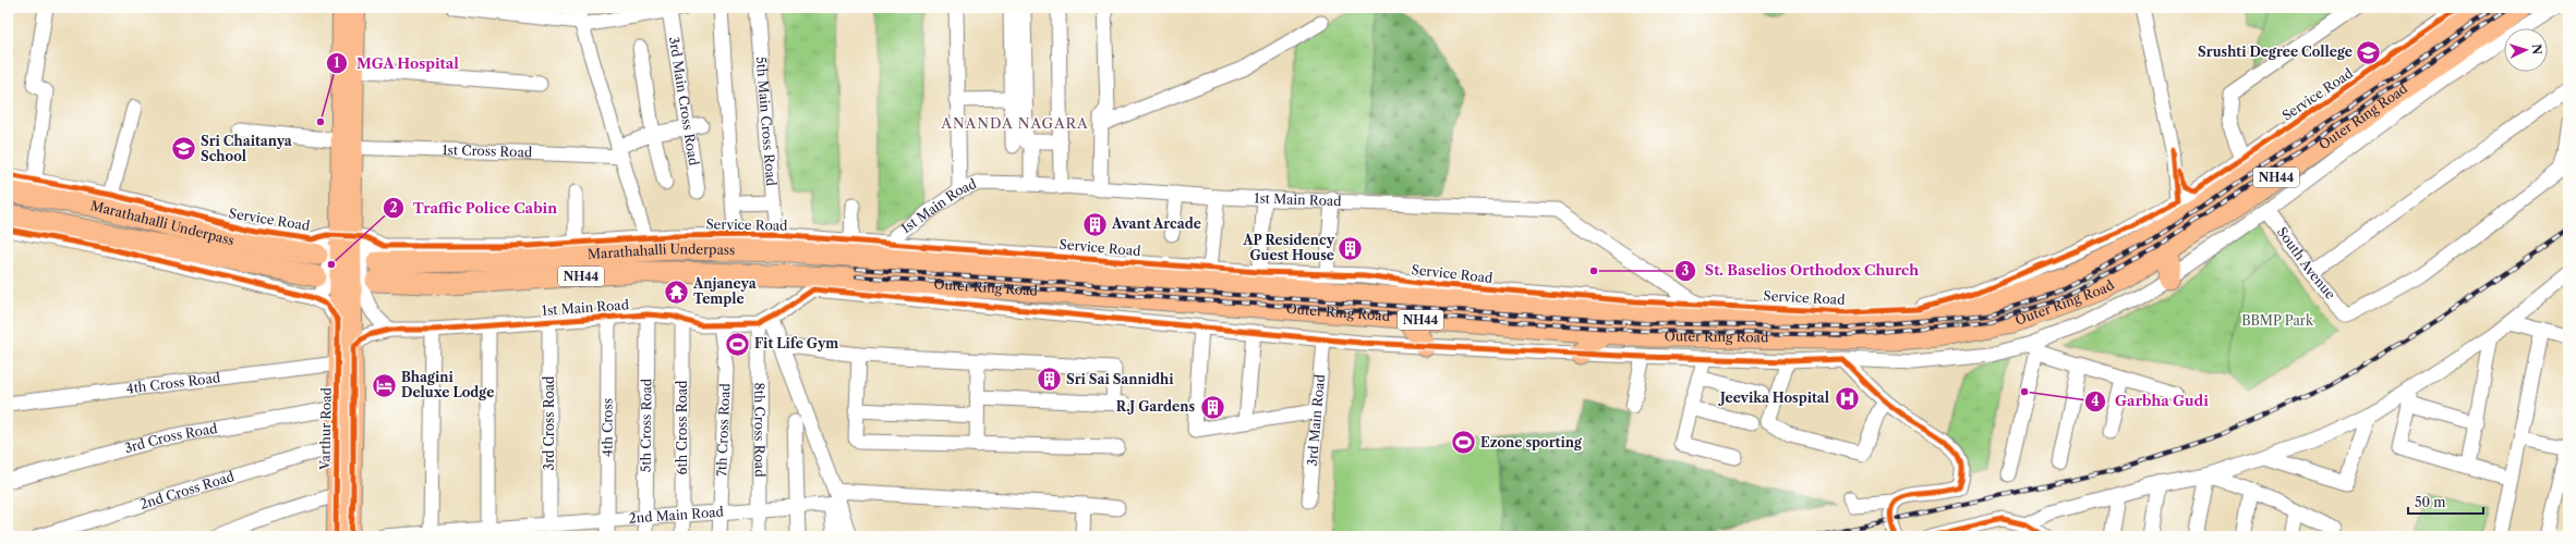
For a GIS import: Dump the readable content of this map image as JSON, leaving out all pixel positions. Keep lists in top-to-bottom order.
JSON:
{
  "streets": {
    "highway": ["Outer Ring Road", "NH44", "Marathahalli Underpass"],
    "main road": ["Varthur Road"],
    "street": [
      "Service Road",
      "3rd Main Cross Road",
      "5th Main Cross Road",
      "1st Cross Road",
      "1st Main Road",
      "South Avenue",
      "4th Cross Road",
      "3rd Main Road",
      "3rd Cross Road",
      "5th Cross Road",
      "4th Cross",
      "6th Cross Road",
      "8th Cross Road",
      "7th Cross Road",
      "2nd Cross Road",
      "2nd Main Road"
    ]
  },
  "crossings": [
    ["Service Road", "Outer Ring Road"],
    ["Service Road", "5th Main Cross Road"],
    ["Service Road", "1st Main Road"],
    ["Service Road", "Marathahalli Underpass"],
    ["Service Road", "Varthur Road"],
    ["Outer Ring Road", "1st Main Road"],
    ["Outer Ring Road", "Marathahalli Underpass"],
    ["1st Cross Road", "Varthur Road"],
    ["1st Main Road", "Marathahalli Underpass"],
    ["1st Main Road", "3rd Cross Road"],
    ["1st Main Road", "5th Cross Road"],
    ["1st Main Road", "4th Cross"],
    ["1st Main Road", "6th Cross Road"],
    ["1st Main Road", "Varthur Road"],
    ["1st Main Road", "8th Cross Road"],
    ["1st Main Road", "7th Cross Road"],
    ["4th Cross Road", "Varthur Road"],
    ["3rd Cross Road", "Varthur Road"],
    ["3rd Cross Road", "2nd Main Road"],
    ["5th Cross Road", "2nd Main Road"],
    ["4th Cross", "2nd Main Road"],
    ["6th Cross Road", "2nd Main Road"],
    ["Varthur Road", "2nd Cross Road"],
    ["8th Cross Road", "2nd Main Road"],
    ["7th Cross Road", "2nd Main Road"]
  ],
  "districts": ["ANANDA NAGARA"],
  "parks": ["BBMP Park"],
  "places": {
    "school or university": ["Srushti Degree College", "Sri Chaitanya School"],
    "other": [
      "MGA Hospital",
      "Traffic Police Cabin",
      "St. Baselios Orthodox Church",
      "Garbha Gudi"
    ],
    "building": [
      "Avant Arcade",
      "AP Residency Guest House",
      "Sri Sai Sannidhi",
      "R.J Gardens"
    ],
    "temple": ["Anjaneya Temple"],
    "sports": ["Fit Life Gym", "Ezone sporting"],
    "hotel": ["Bhagini Deluxe Lodge"],
    "hospital": ["Jeevika Hospital"]
  },
  "scale_bar": "50 m",
  "north": "right"
}
